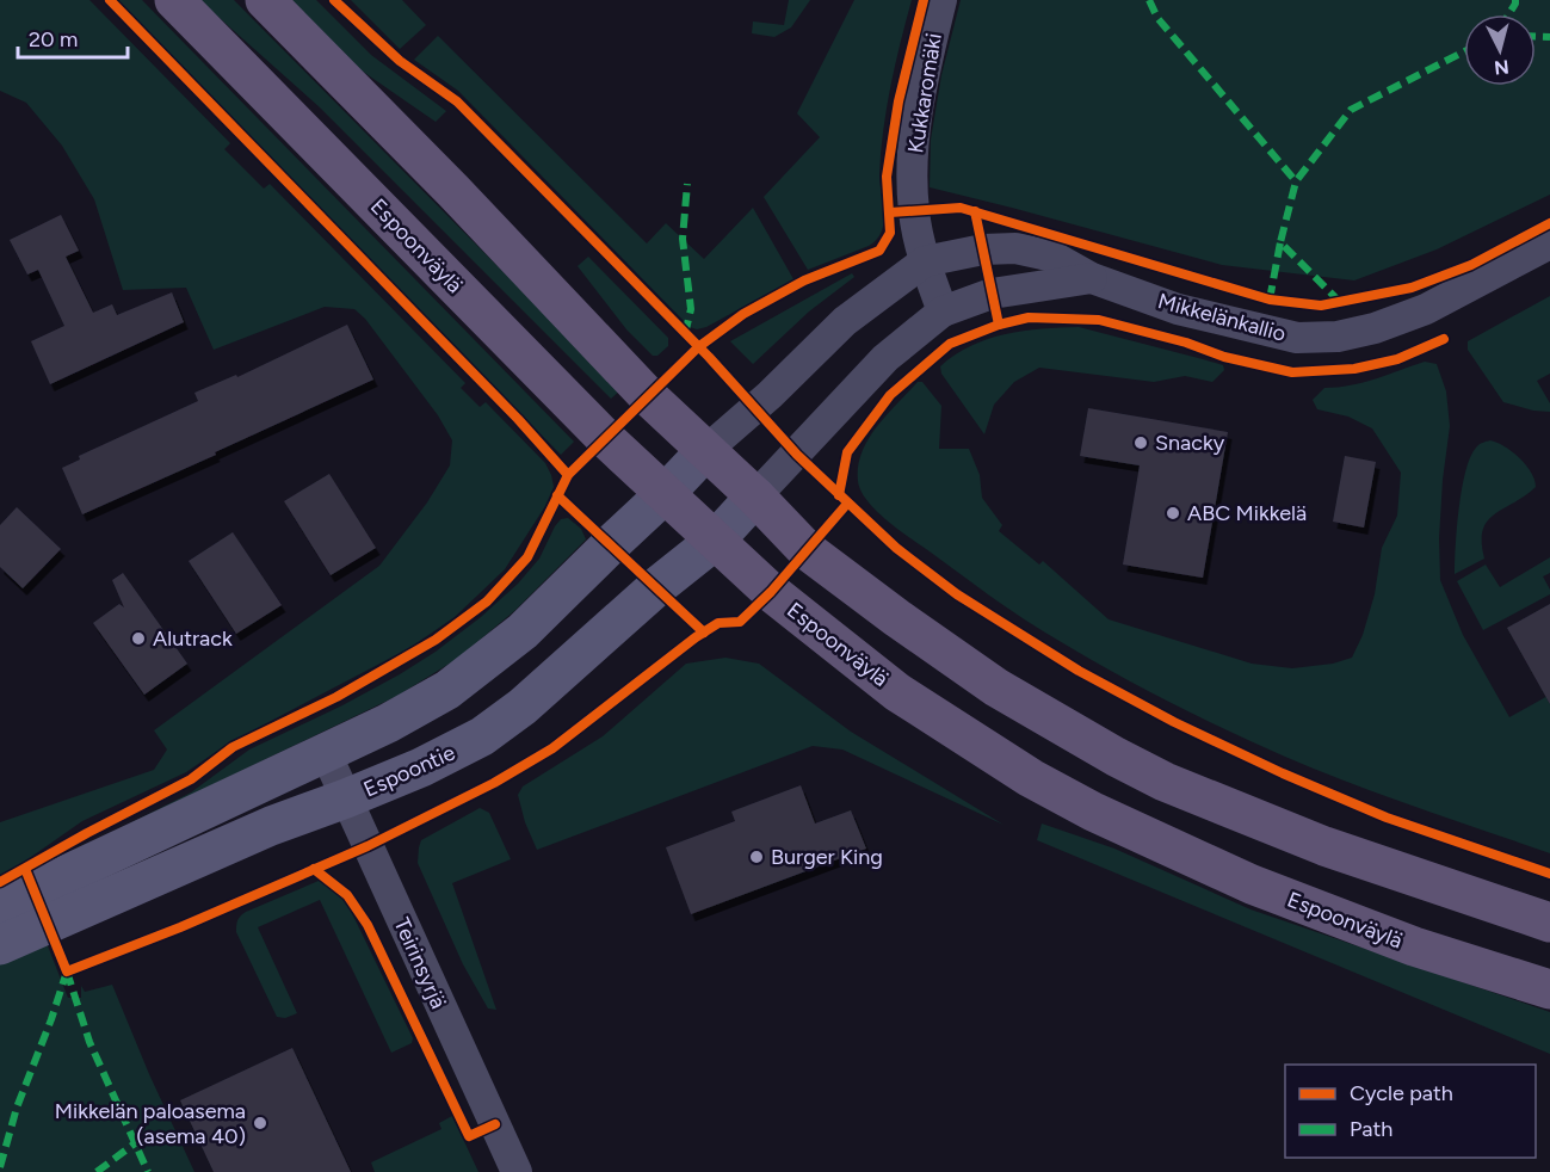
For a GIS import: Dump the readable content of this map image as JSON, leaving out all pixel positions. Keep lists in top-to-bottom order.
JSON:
{
  "streets": {
    "main road": ["Espoonväylä", "Espoontie"],
    "street": ["Kukkaromäki", "Mikkelänkallio", "Teirinsyrjä"]
  },
  "crossings": [
    ["Kukkaromäki", "Mikkelänkallio"],
    ["Espoonväylä", "Espoontie"],
    ["Mikkelänkallio", "Espoontie"],
    ["Espoontie", "Teirinsyrjä"]
  ],
  "places": [
    "Snacky",
    "ABC Mikkelä",
    "Alutrack",
    "Burger King",
    "Mikkelän paloasema (asema 40)"
  ],
  "legend": ["Cycle path", "Path"],
  "scale_bar": "20 m",
  "north": "bottom"
}
